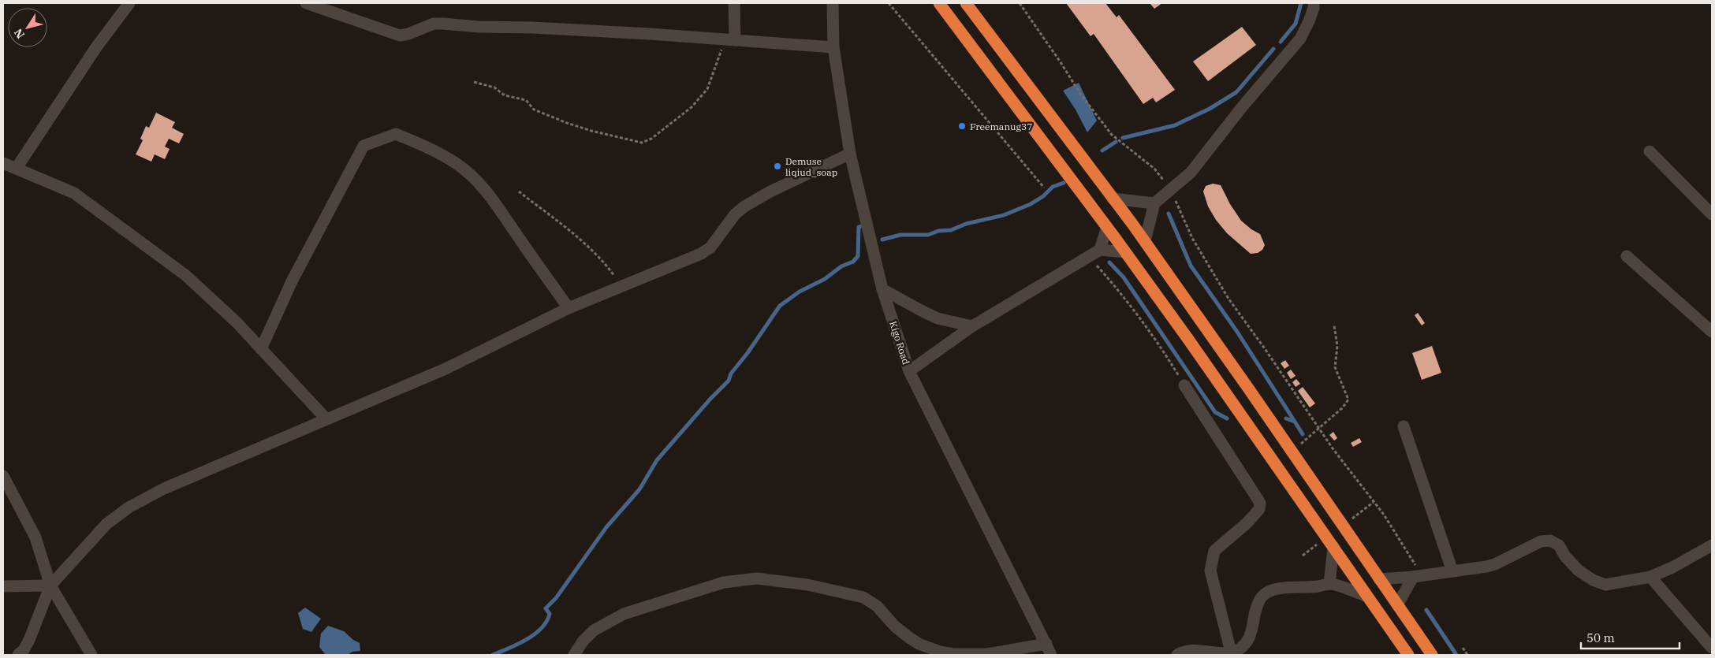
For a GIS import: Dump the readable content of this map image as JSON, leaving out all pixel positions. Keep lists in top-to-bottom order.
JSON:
{
  "streets": {
    "street": ["Kigo Road"]
  },
  "places": ["Freemanug37", "Demuse liqiud_soap"],
  "scale_bar": "50 m",
  "north": "bottom left"
}
